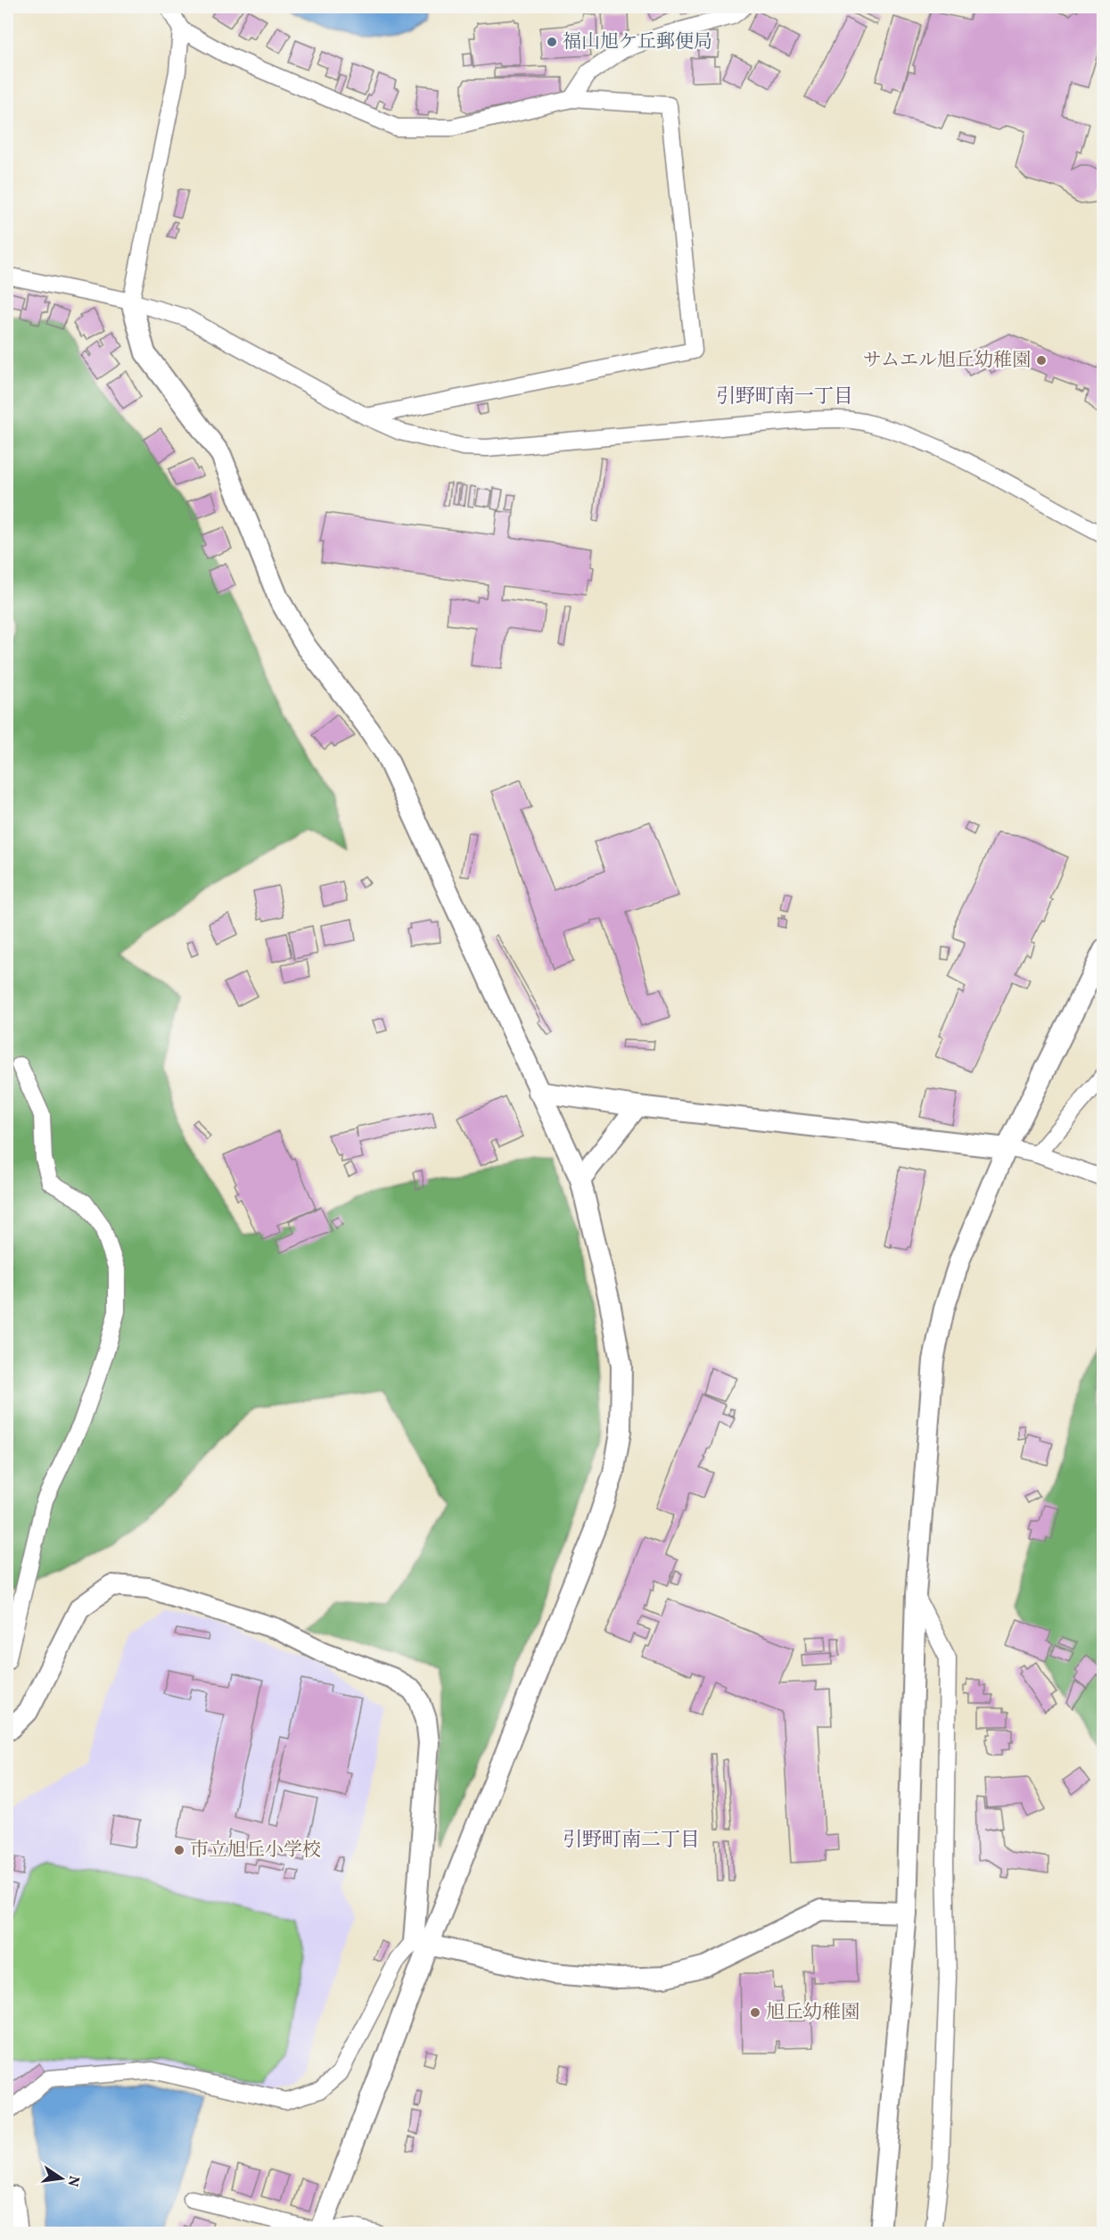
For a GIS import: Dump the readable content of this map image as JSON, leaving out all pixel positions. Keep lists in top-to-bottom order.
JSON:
{
  "districts": ["引野町南一丁目", "引野町南二丁目"],
  "places": [
    "福山旭ケ丘郵便局",
    "サムエル旭丘幼稚園",
    "市立旭丘小学校",
    "旭丘幼稚園"
  ],
  "north": "right"
}
